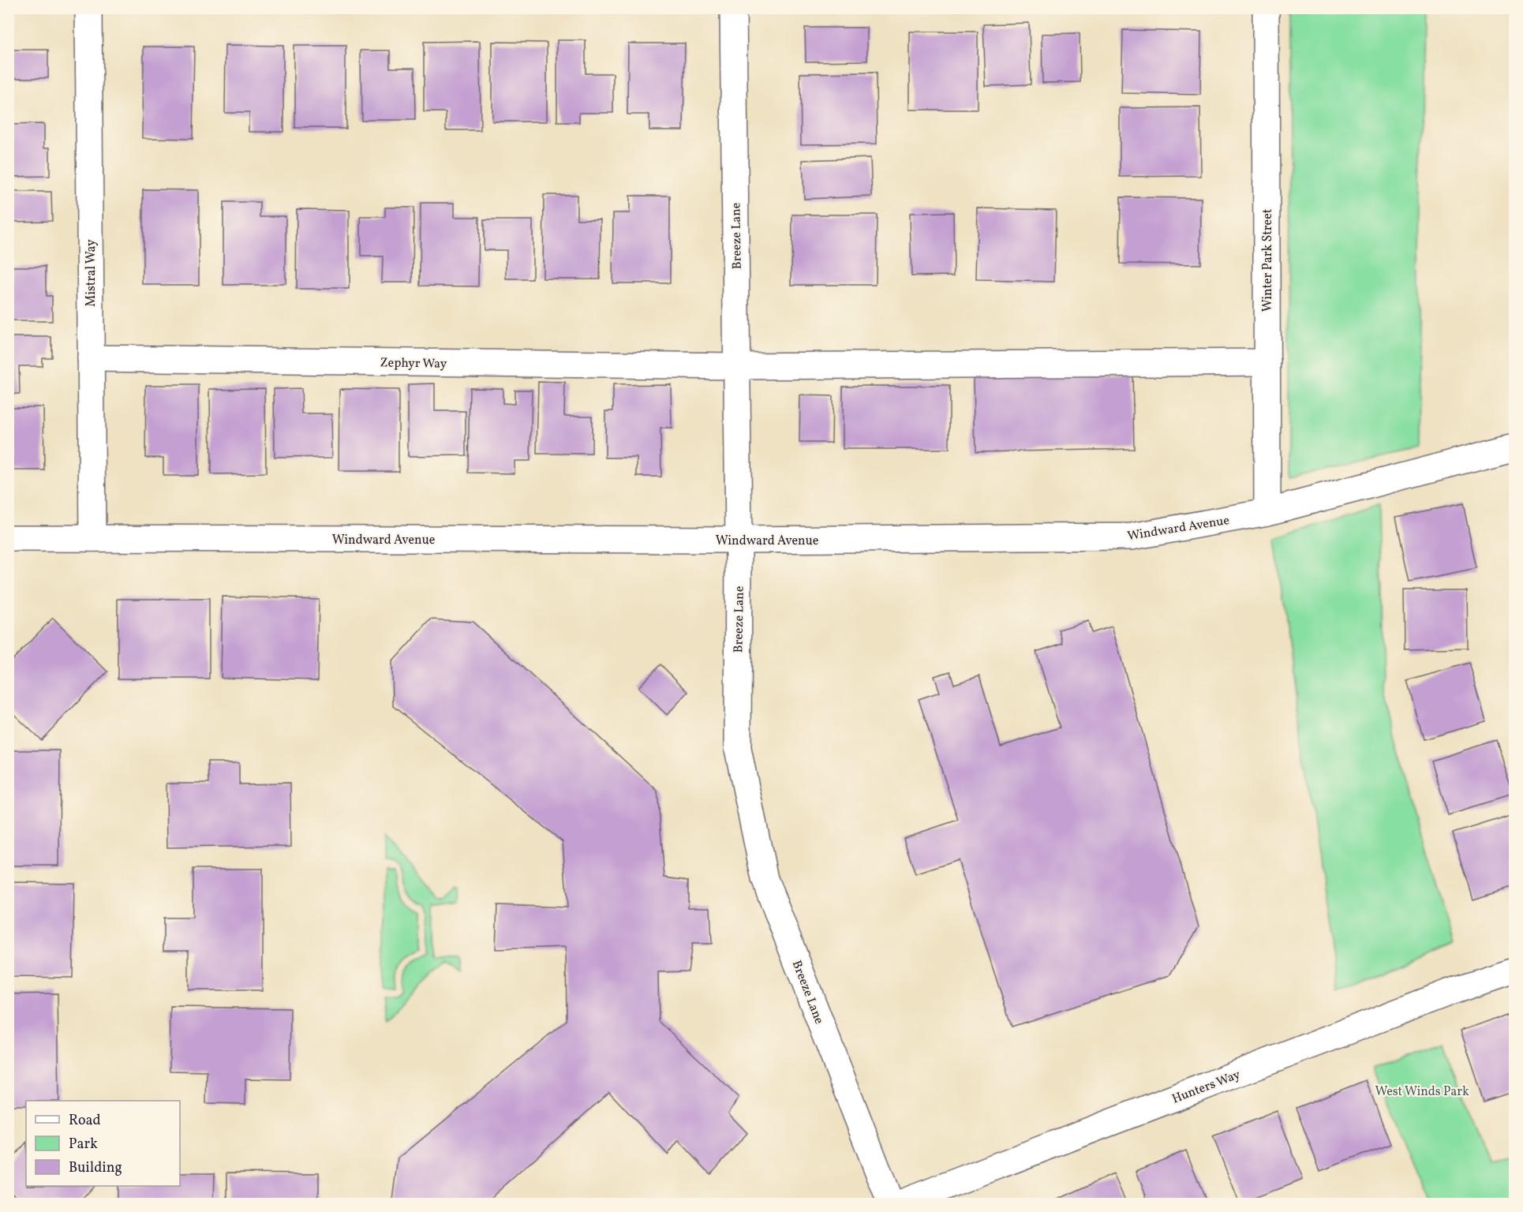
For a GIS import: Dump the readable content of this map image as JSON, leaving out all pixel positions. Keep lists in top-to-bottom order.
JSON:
{
  "streets": {
    "street": [
      "Breeze Lane",
      "Winter Park Street",
      "Mistral Way",
      "Zephyr Way",
      "Windward Avenue",
      "Hunters Way"
    ]
  },
  "crossings": [
    ["Breeze Lane", "Zephyr Way"],
    ["Breeze Lane", "Windward Avenue"],
    ["Winter Park Street", "Zephyr Way"],
    ["Winter Park Street", "Windward Avenue"],
    ["Mistral Way", "Zephyr Way"],
    ["Mistral Way", "Windward Avenue"]
  ],
  "parks": ["West Winds Park"],
  "legend": ["Road", "Park", "Building"]
}
